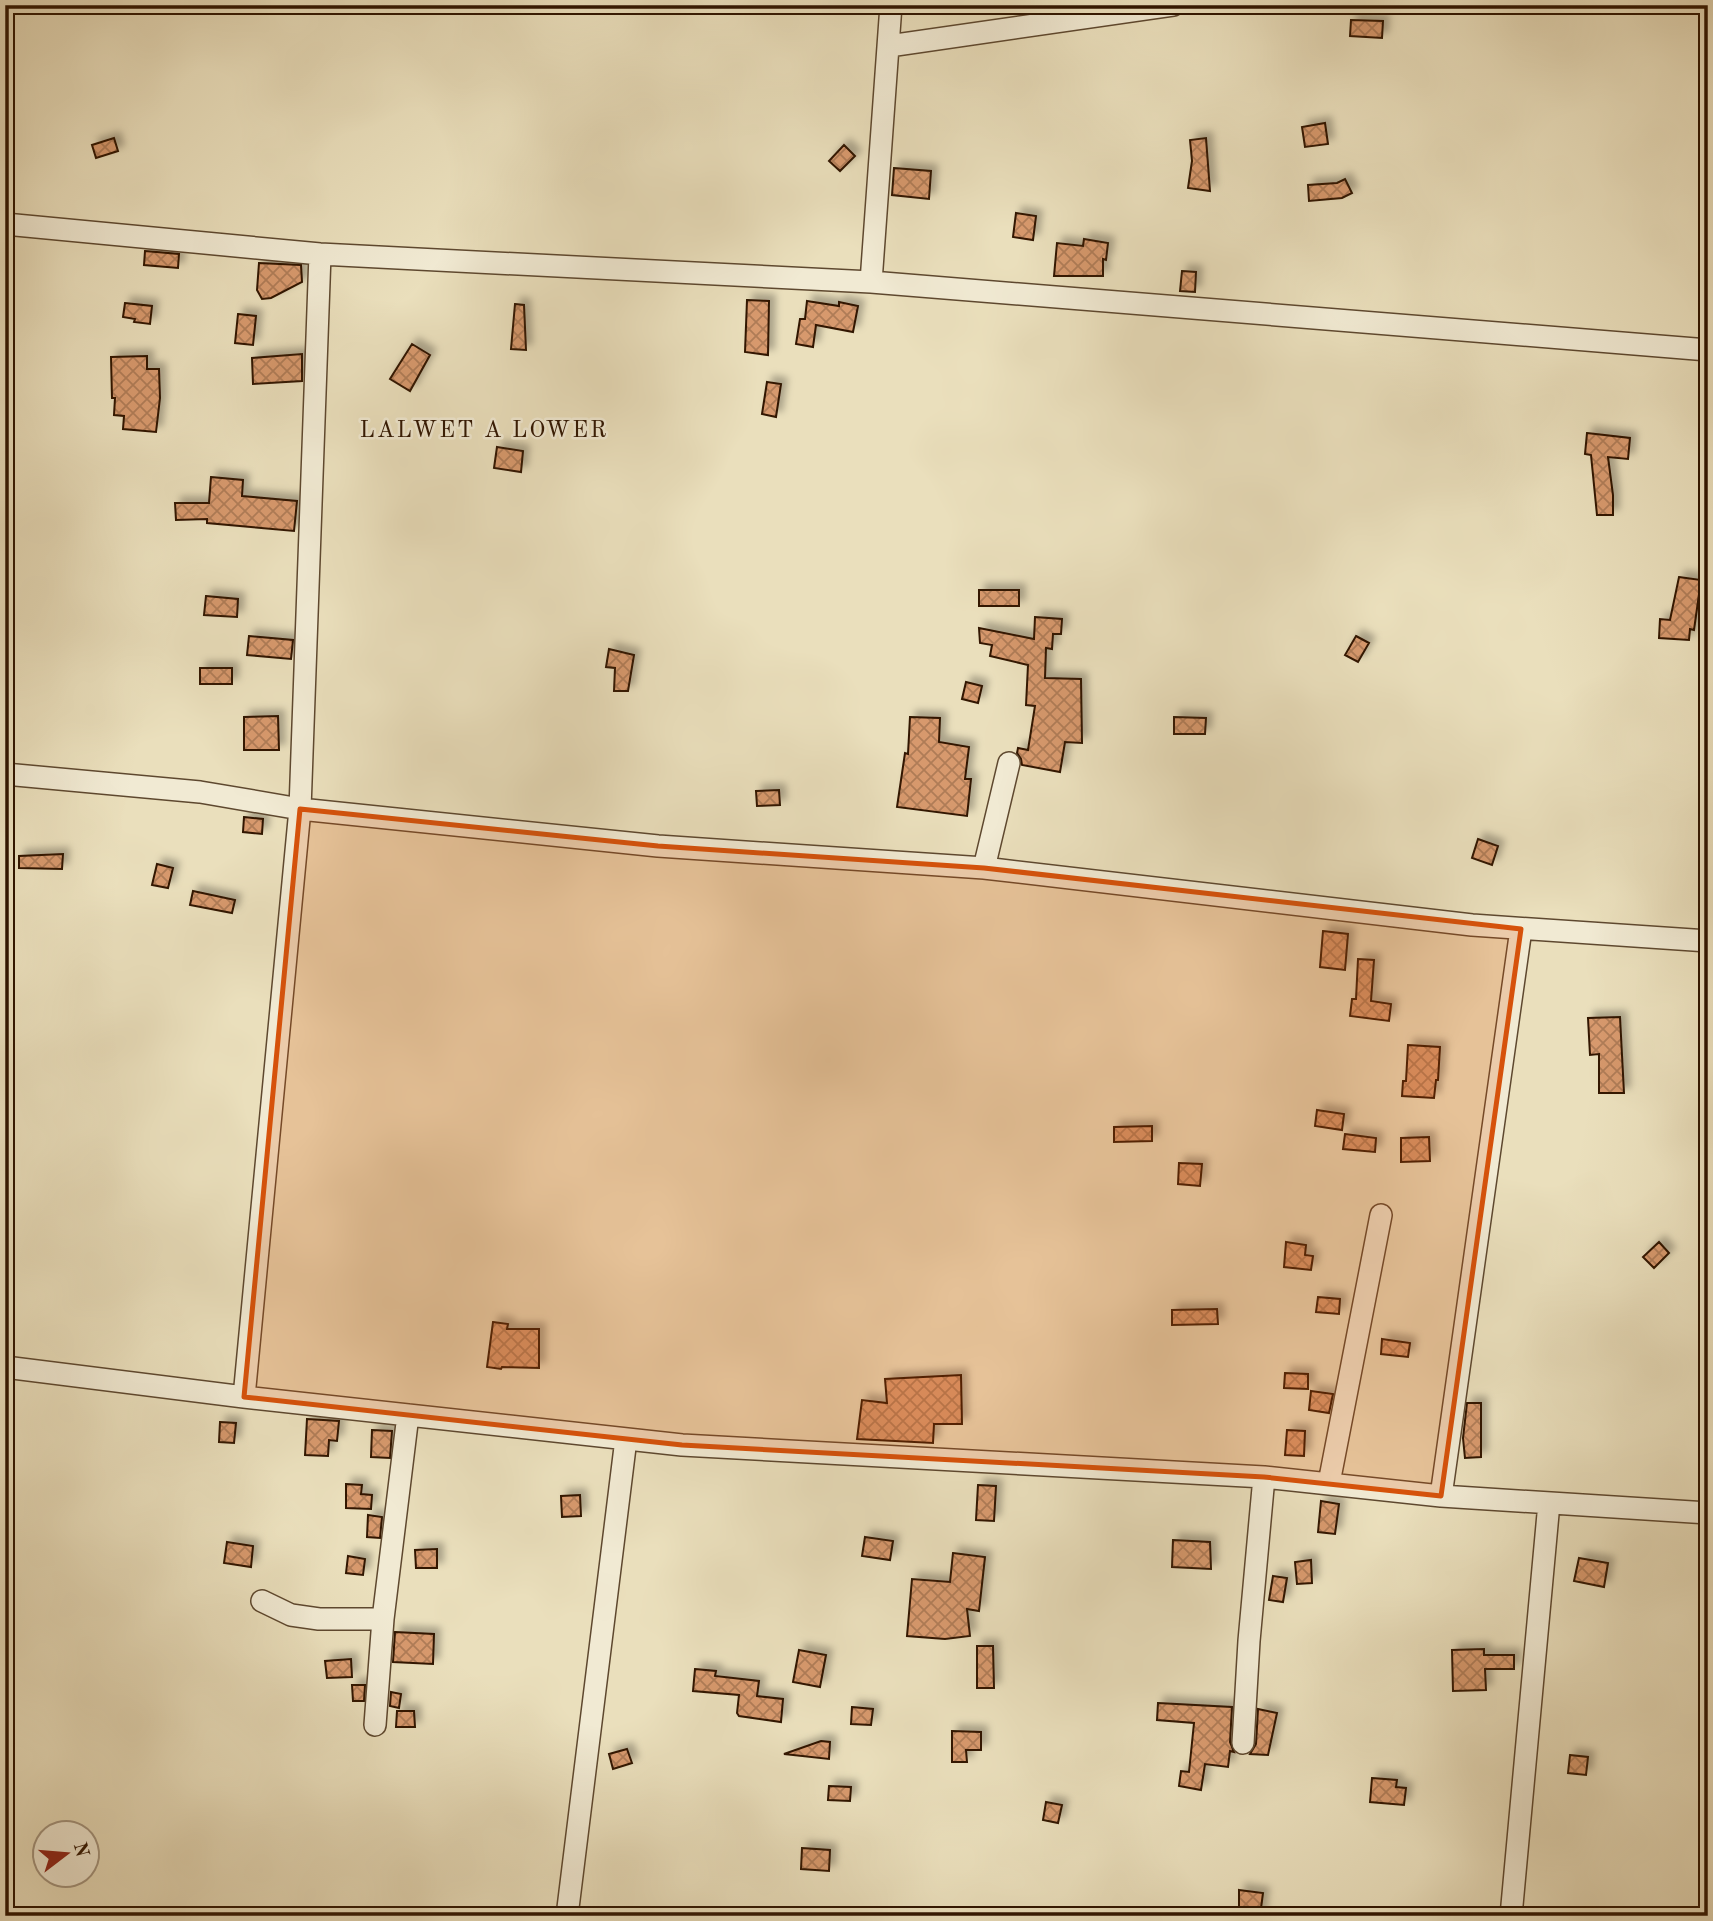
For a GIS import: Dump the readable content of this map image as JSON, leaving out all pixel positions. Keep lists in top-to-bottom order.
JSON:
{
  "districts": ["LALWET A LOWER"],
  "north": "right"
}
